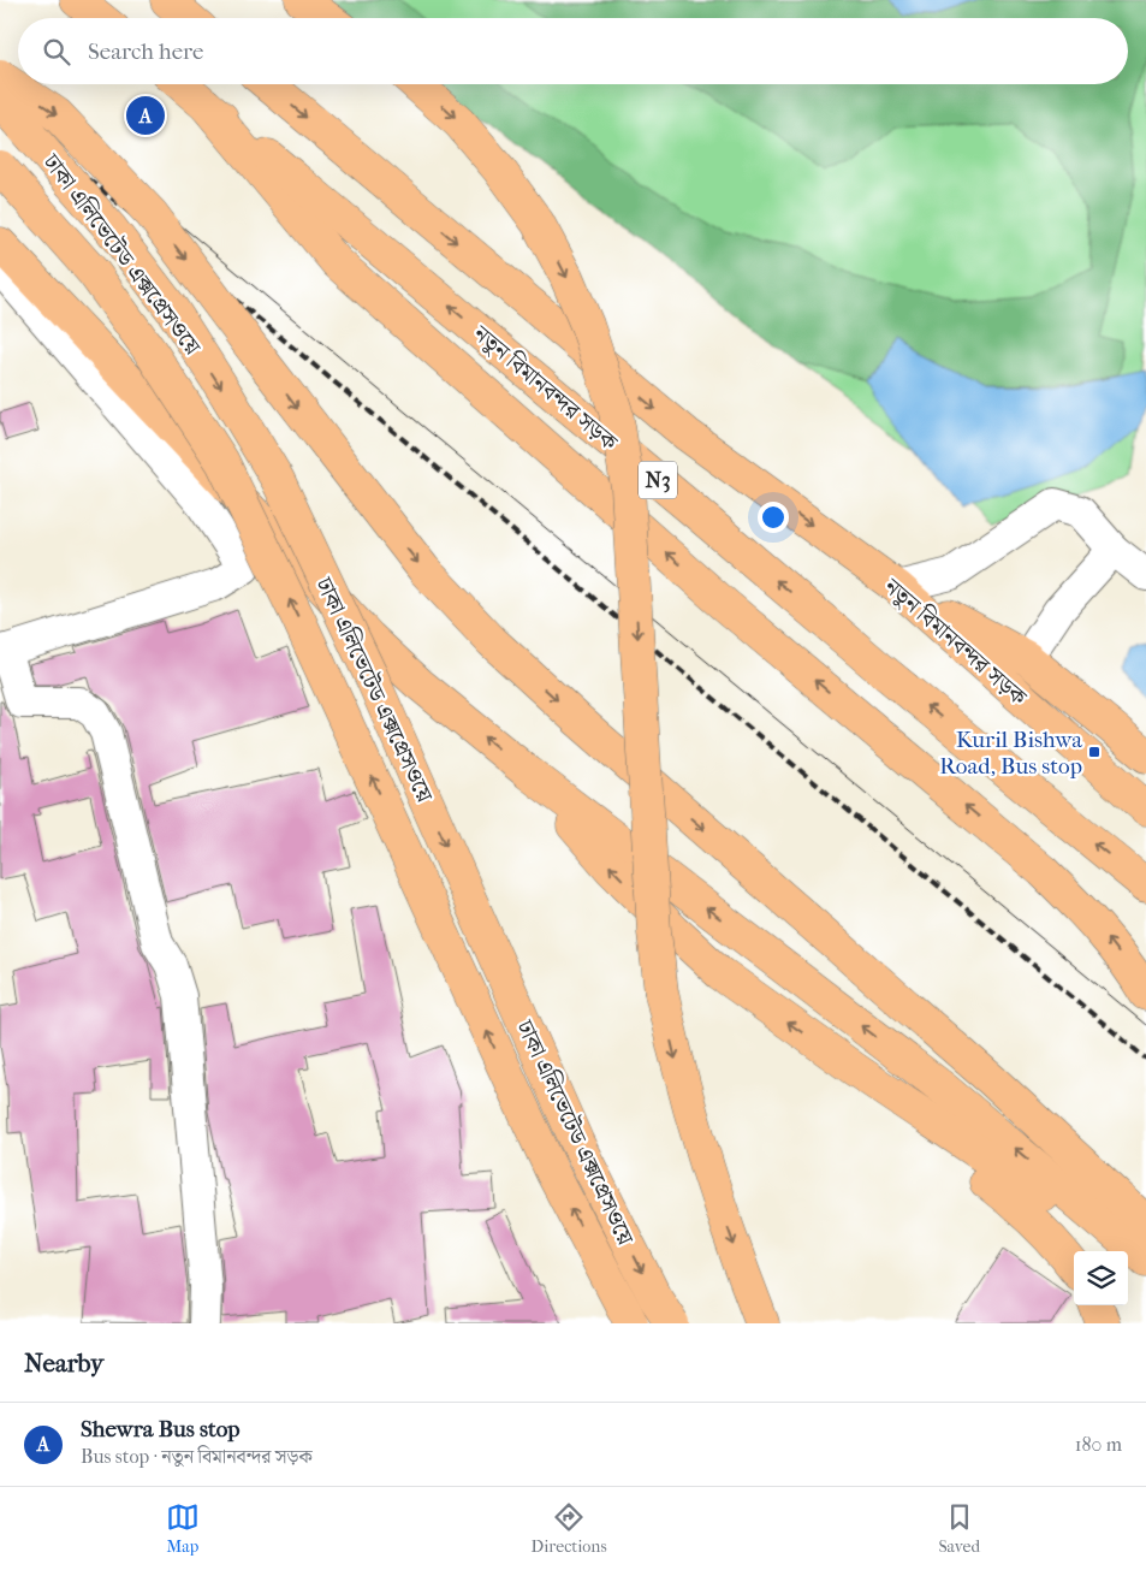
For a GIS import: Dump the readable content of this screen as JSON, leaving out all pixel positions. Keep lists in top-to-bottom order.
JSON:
{
  "streets": {
    "highway": ["ঢাকা এলিভেটেড এক্সপ্রেসওয়ে", "নতুন বিমানবন্দর সড়ক", "N3"]
  },
  "places": {
    "transit": ["Kuril Bishwa Road, Bus stop"]
  },
  "page": {
    "search": "Search here",
    "pins": "A",
    "heading": "Nearby",
    "list": [
      {
        "mark": "A",
        "name": "Shewra Bus stop",
        "note": "Bus stop · নতুন বিমানবন্দর সড়ক",
        "value": "180 m"
      }
    ],
    "nav": ["Map", "Directions", "Saved"]
  }
}
